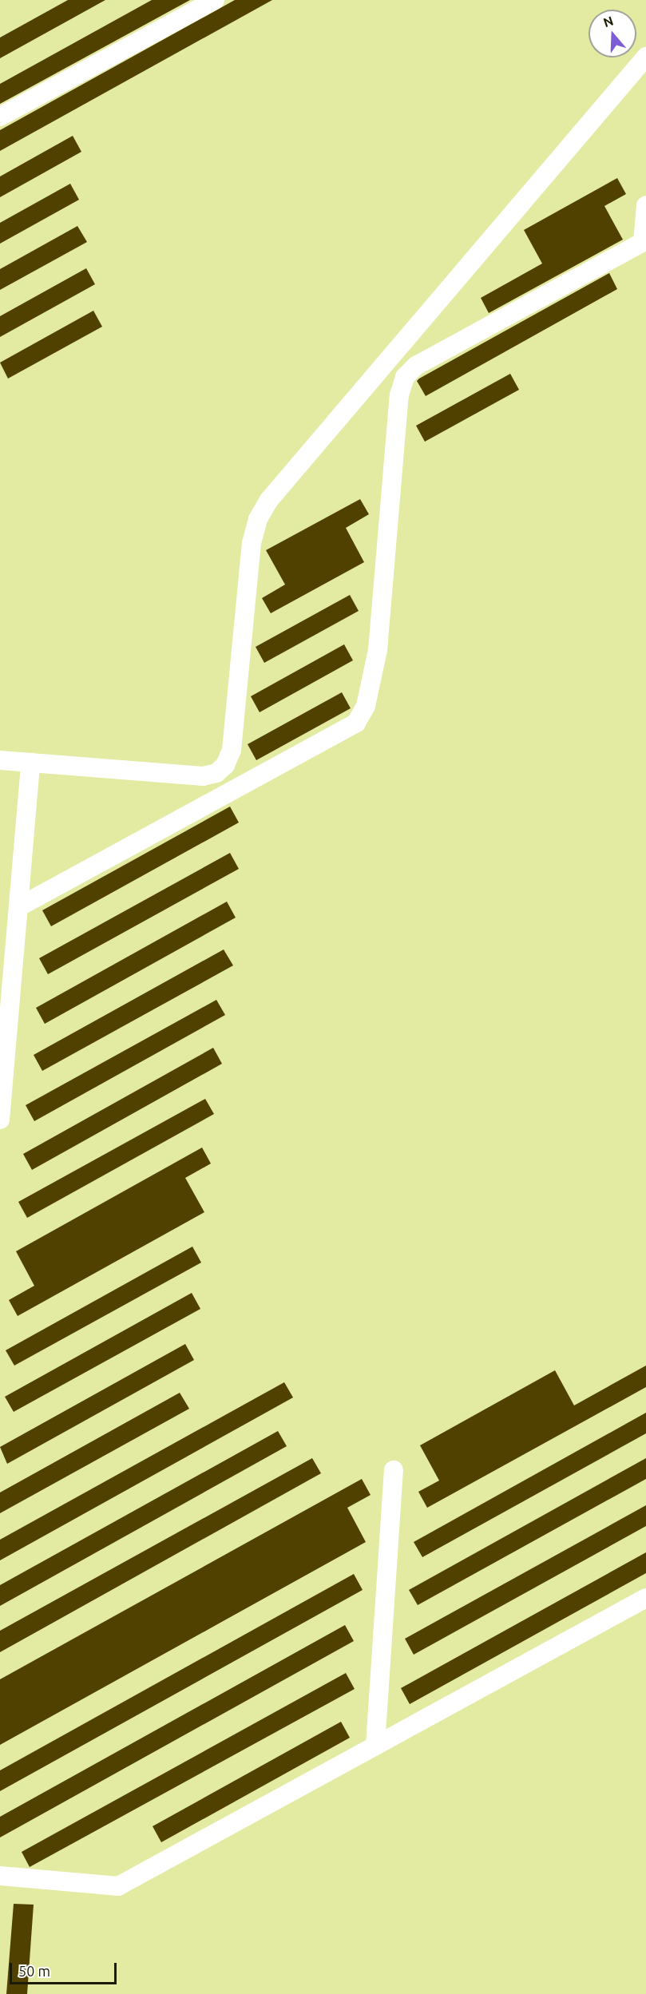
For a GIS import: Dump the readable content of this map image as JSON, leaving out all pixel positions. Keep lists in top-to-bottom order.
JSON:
{
  "scale_bar": "50 m",
  "north": "top"
}
